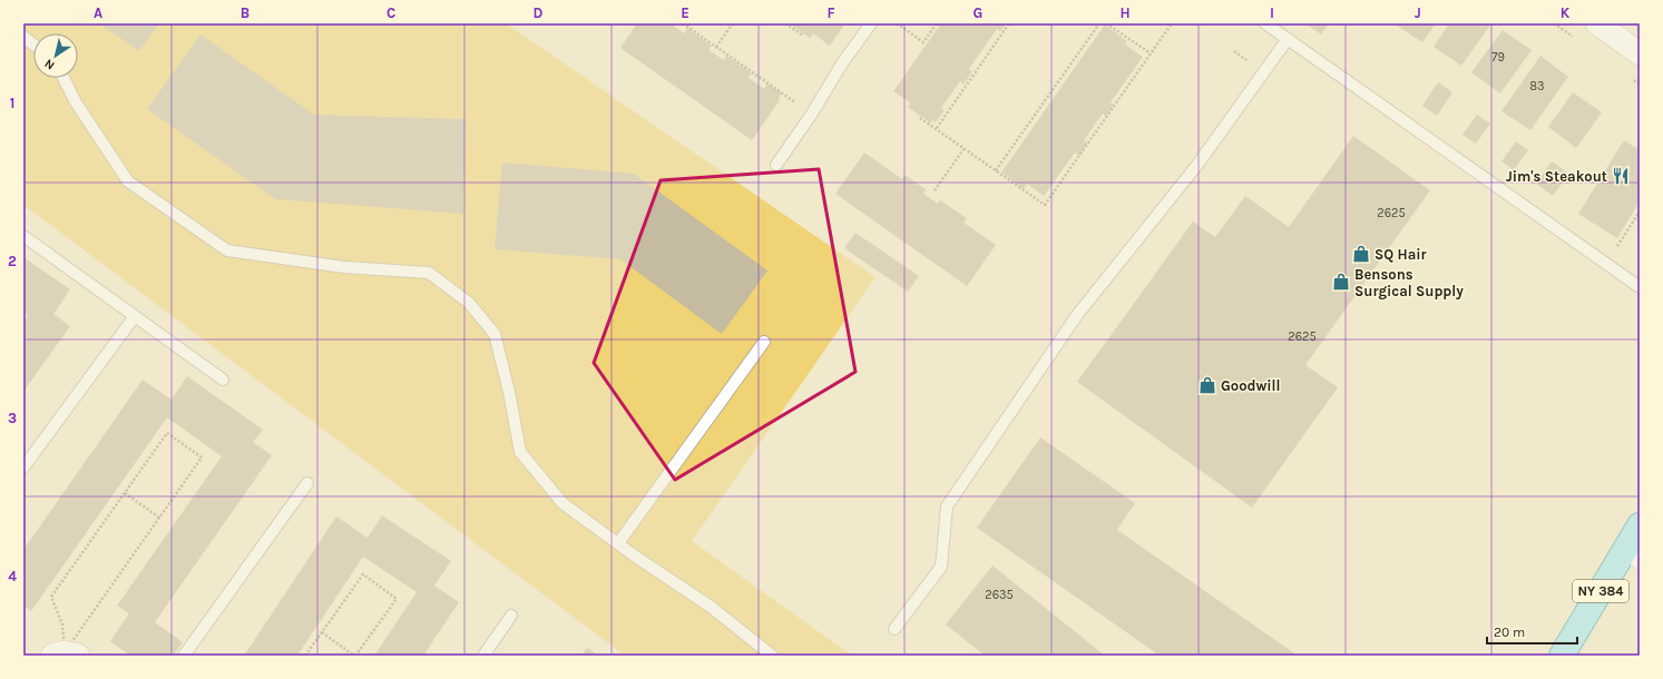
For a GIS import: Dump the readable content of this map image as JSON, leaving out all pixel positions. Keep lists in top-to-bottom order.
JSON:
{
  "streets": {
    "main road": ["NY 384"]
  },
  "places": {
    "restaurant": ["Jim's Steakout"],
    "shop": ["SQ Hair", "Bensons Surgical Supply", "Goodwill"]
  },
  "house_numbers": [
    "79",
    "83",
    "2625",
    "2625",
    "2635"
  ],
  "scale_bar": "20 m",
  "north": "bottom left",
  "grid": {
    "columns": [
      "A",
      "B",
      "C",
      "D",
      "E",
      "F",
      "G",
      "H",
      "I",
      "J",
      "K"
    ],
    "rows": [
      "1",
      "2",
      "3",
      "4"
    ]
  }
}
